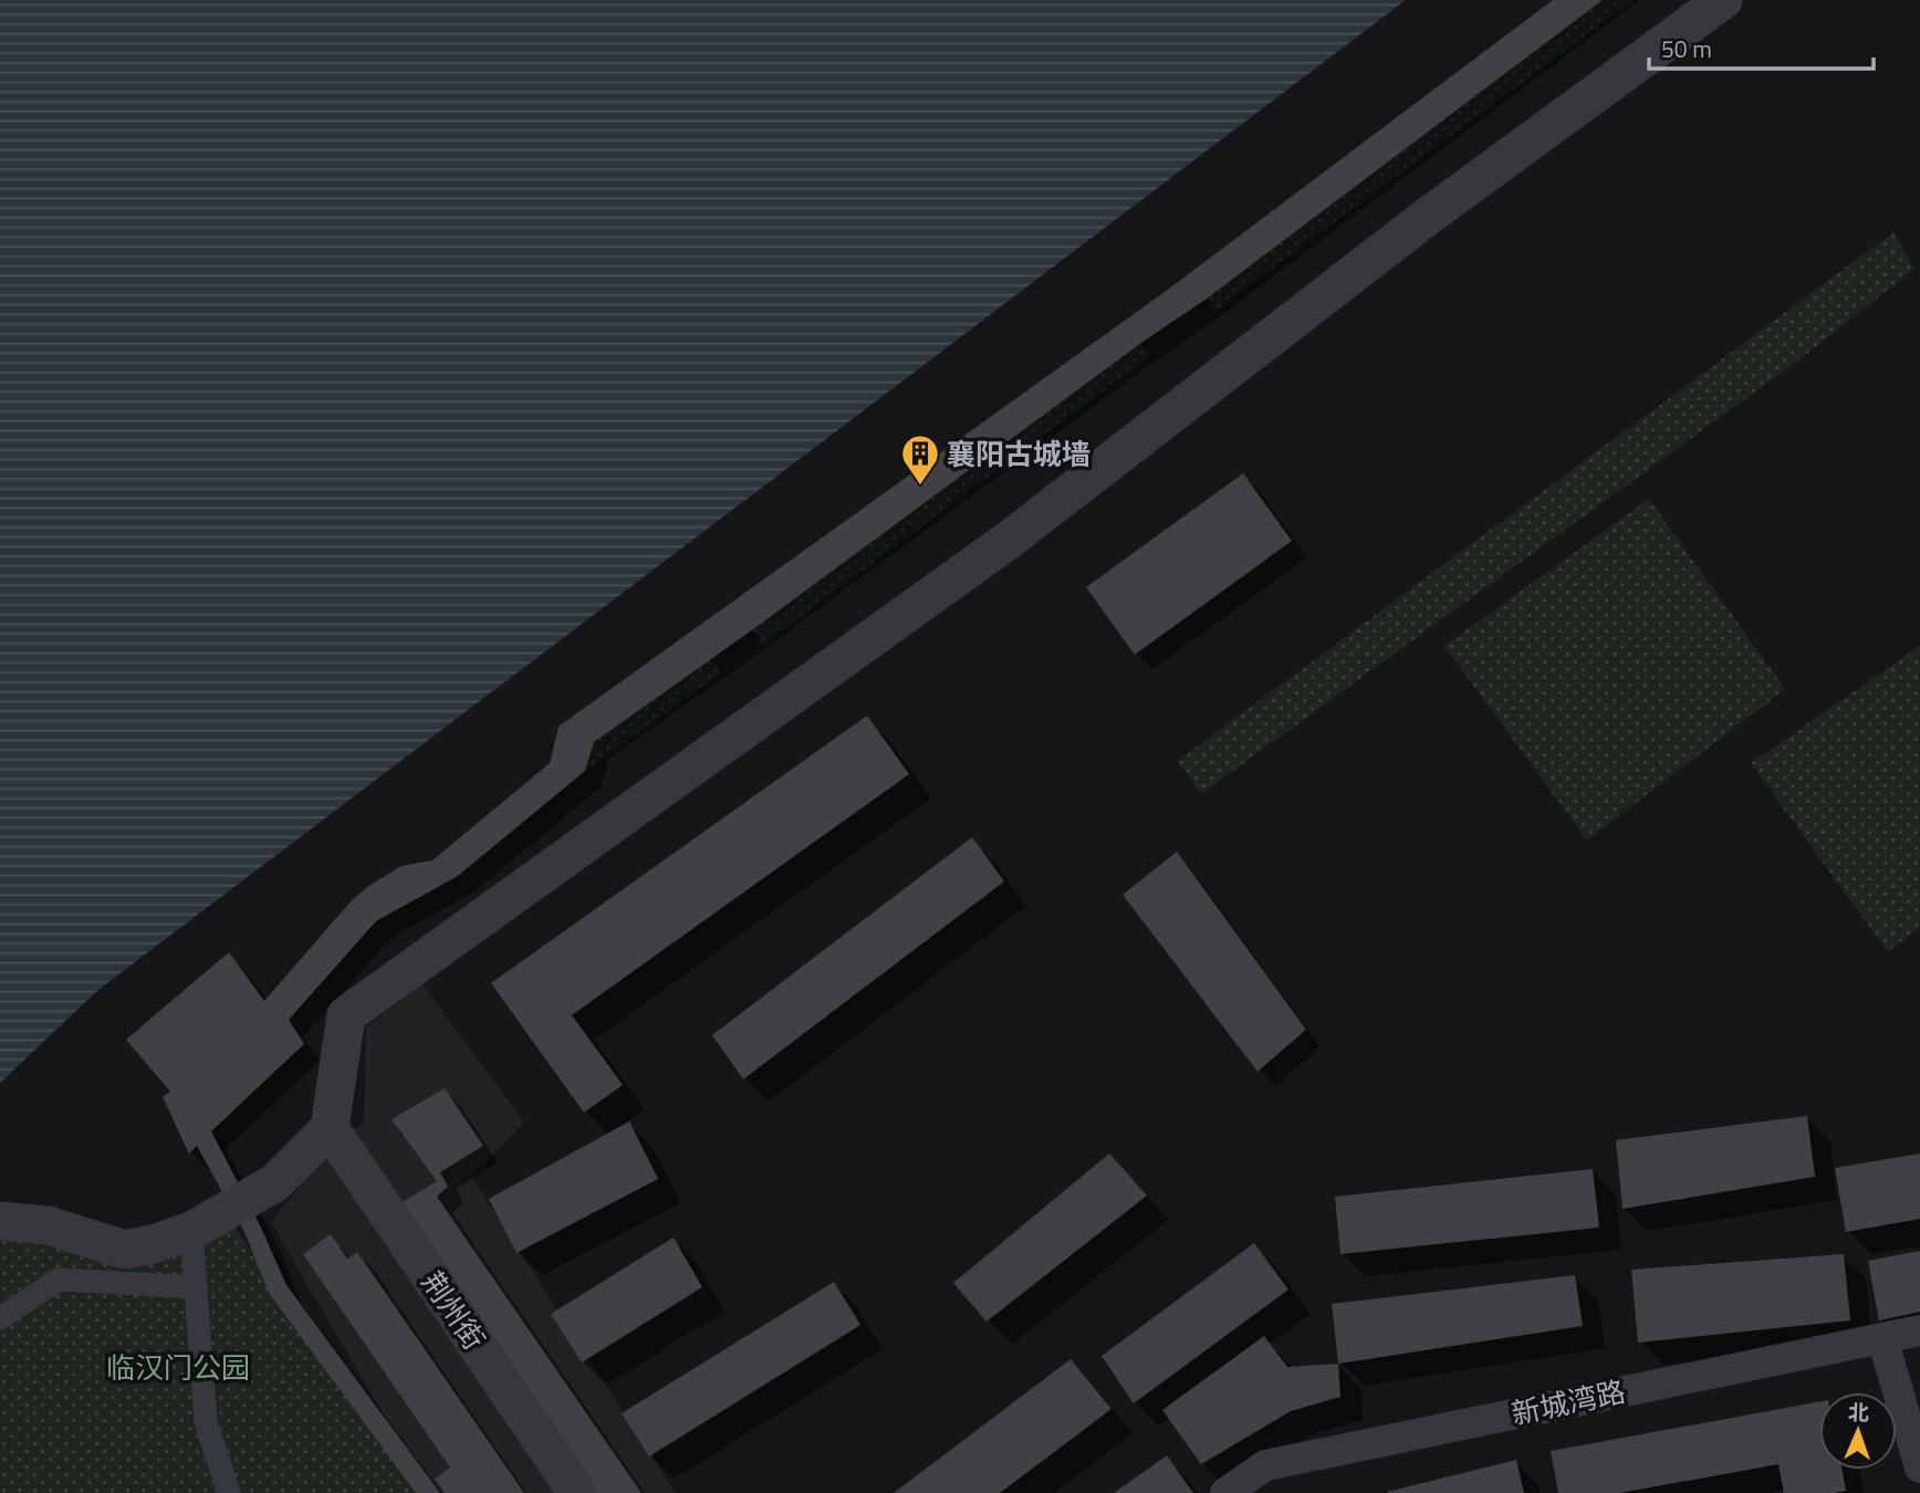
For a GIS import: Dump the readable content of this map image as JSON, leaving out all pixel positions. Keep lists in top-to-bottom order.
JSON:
{
  "streets": {
    "street": ["荆州街", "新城湾路"]
  },
  "parks": ["临汉门公园"],
  "places": {
    "building": ["襄阳古城墙"]
  },
  "scale_bar": "50 m",
  "north": "top"
}
